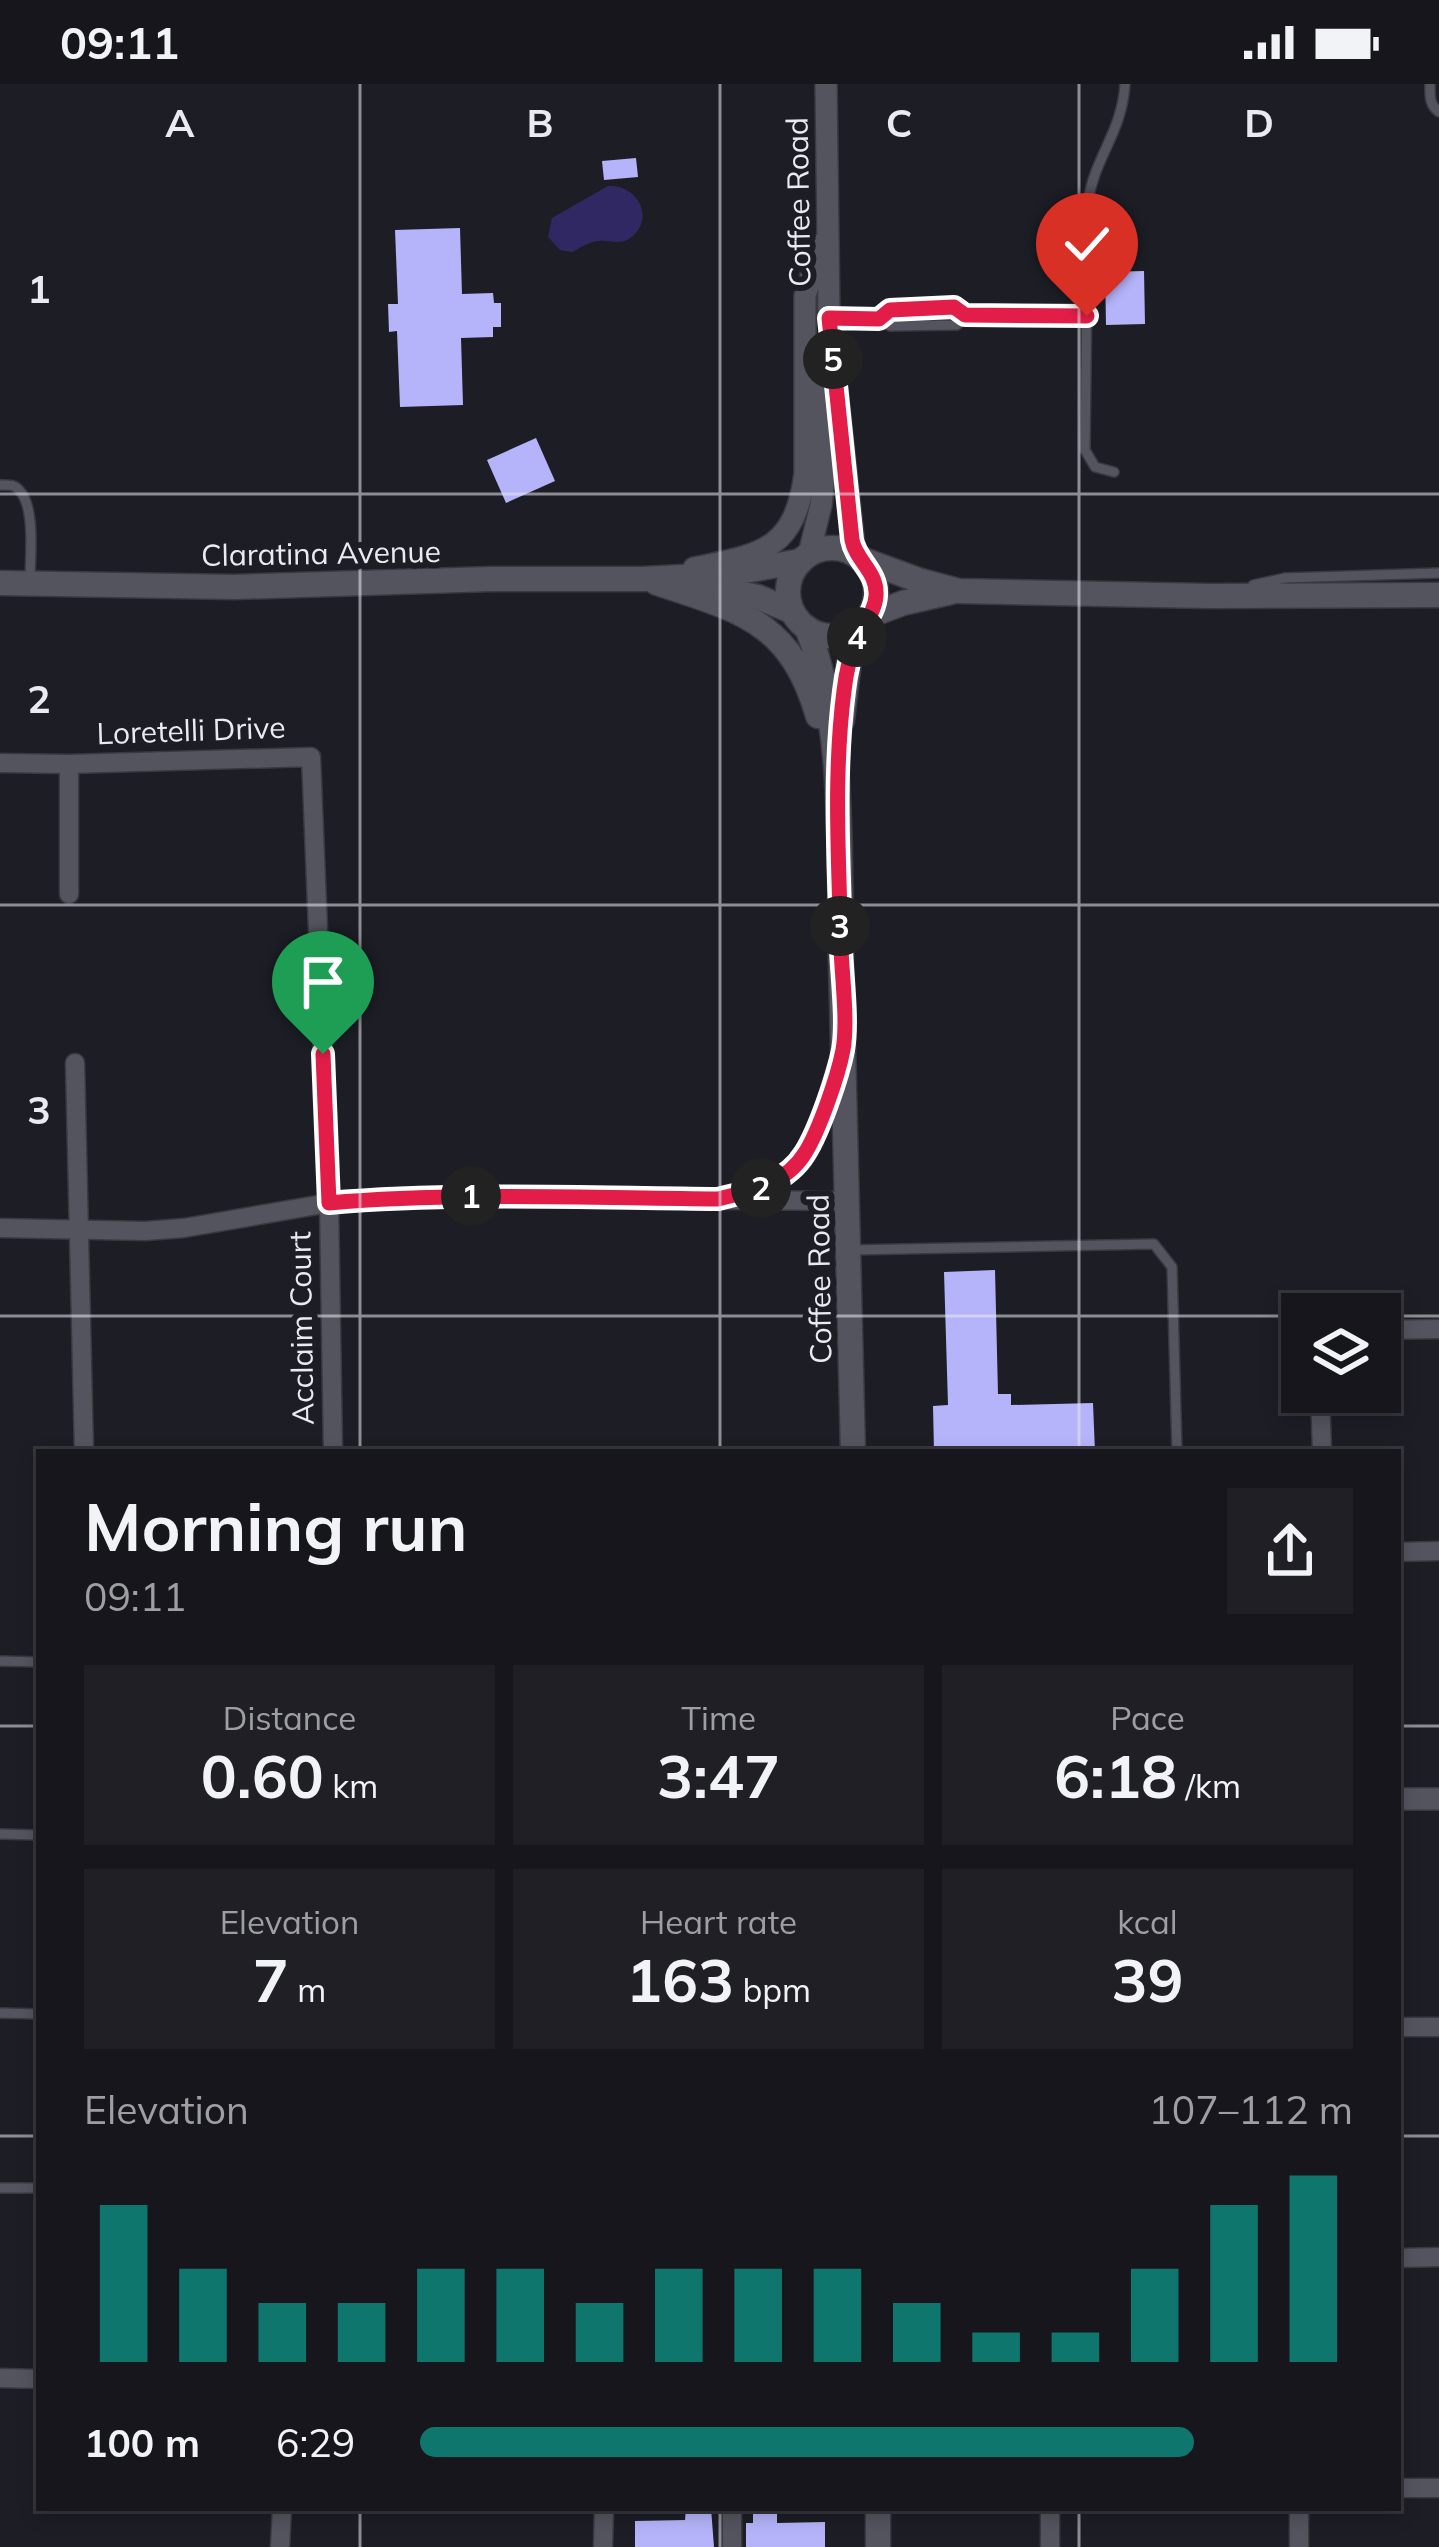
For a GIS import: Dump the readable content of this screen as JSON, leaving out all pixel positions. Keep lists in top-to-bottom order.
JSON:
{
  "streets": {
    "main road": ["Coffee Road", "Claratina Avenue"],
    "street": ["Loretelli Drive", "Acclaim Court"]
  },
  "crossings": [
    ["Coffee Road", "Claratina Avenue"],
    ["Loretelli Drive", "Acclaim Court"]
  ],
  "page": {
    "status": "09:11",
    "pins": [
      "5",
      "4",
      "3",
      "2",
      "1"
    ],
    "heading": ["Morning run", "09:11"],
    "stats": [
      ["Distance", "0.60 km"],
      ["Time", "3:47"],
      ["Pace", "6:18 /km"],
      ["Elevation", "7 m"],
      ["Heart rate", "163 bpm"],
      ["kcal", "39"]
    ],
    "chart": ["Elevation", "107–112 m"],
    "list": [
      {
        "name": "100 m",
        "note": "6:29"
      }
    ]
  },
  "grid": {
    "columns": [
      "A",
      "B",
      "C",
      "D"
    ],
    "rows": ["1", "2", "3"]
  }
}
